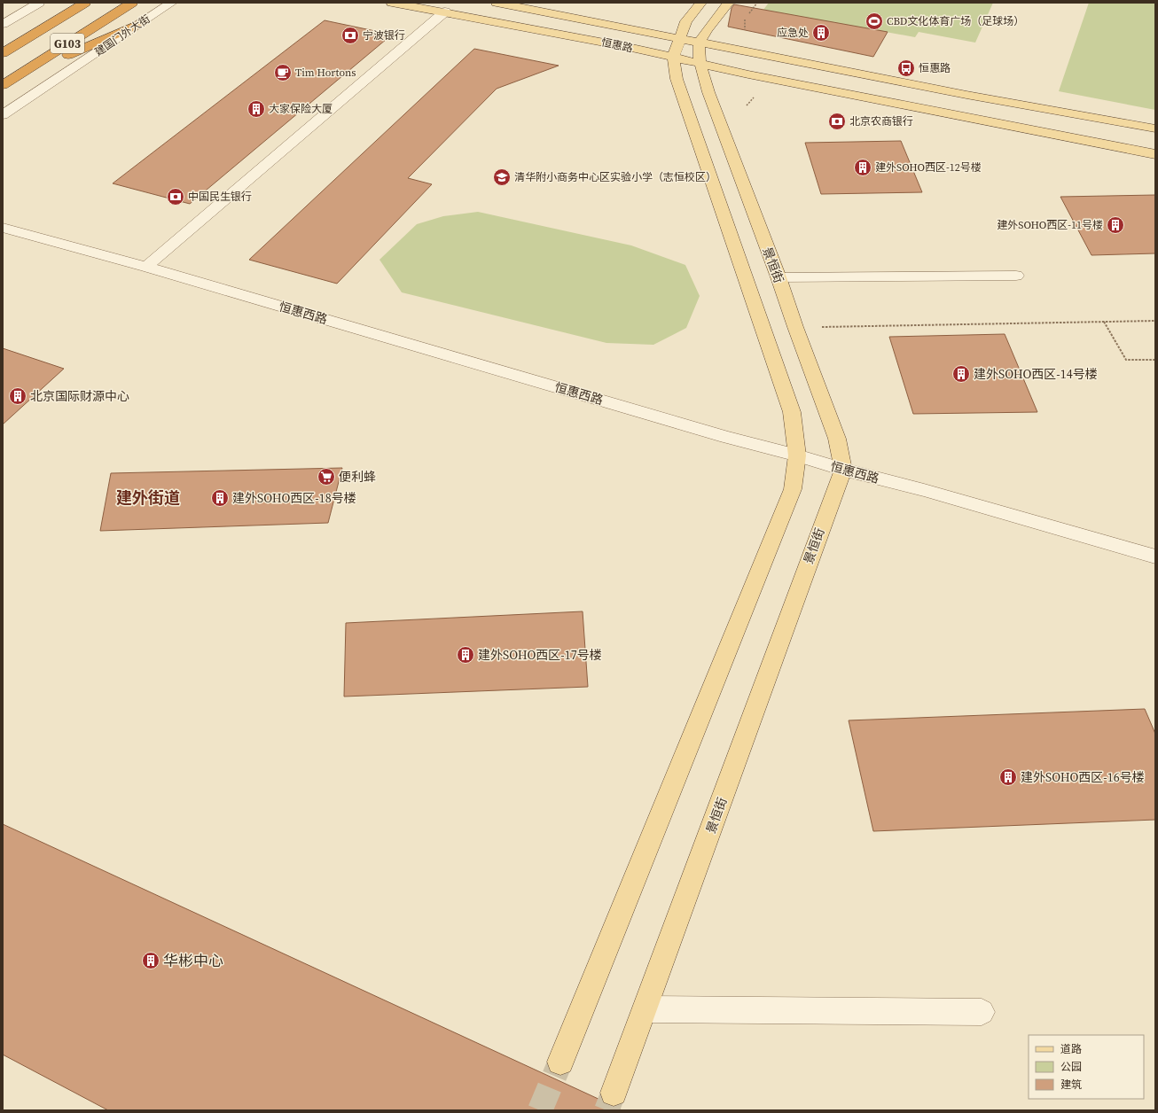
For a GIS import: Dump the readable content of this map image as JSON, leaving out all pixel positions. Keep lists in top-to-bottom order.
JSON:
{
  "streets": {
    "highway": ["建国门外大街", "G103"],
    "main road": ["恒惠路", "景恒街"],
    "street": ["恒惠西路"]
  },
  "crossings": [
    ["恒惠路", "景恒街"],
    ["景恒街", "恒惠西路"]
  ],
  "districts": ["建外街道"],
  "places": {
    "sports": ["CBD文化体育广场（足球场）"],
    "building": [
      "应急处",
      "大家保险大厦",
      "建外SOHO西区-12号楼",
      "建外SOHO西区-11号楼",
      "建外SOHO西区-14号楼",
      "北京国际财源中心",
      "建外SOHO西区-18号楼",
      "建外SOHO西区-17号楼",
      "建外SOHO西区-16号楼",
      "华彬中心"
    ],
    "bank": ["宁波银行", "北京农商银行", "中国民生银行"],
    "bus stop": ["恒惠路"],
    "cafe": ["Tim Hortons"],
    "school or university": ["清华附小商务中心区实验小学（志恒校区）"],
    "supermarket": ["便利蜂"]
  },
  "legend": ["道路", "公园", "建筑"]
}
